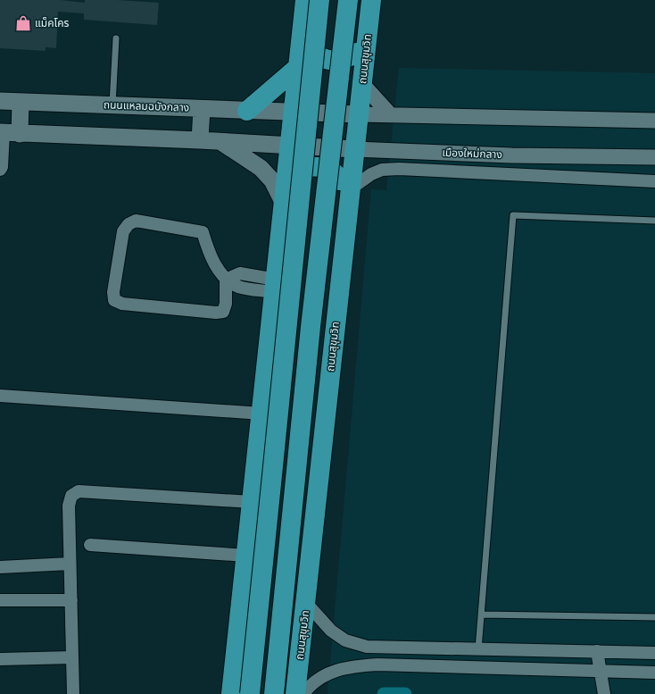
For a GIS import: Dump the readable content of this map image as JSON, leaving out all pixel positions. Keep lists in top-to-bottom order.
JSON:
{
  "streets": {
    "highway": ["ถนนสุขุมวิท"],
    "main road": ["ถนนแหลมฉบังกลาง", "เมืองใหม่กลาง"]
  },
  "crossings": [
    ["ถนนสุขุมวิท", "เมืองใหม่กลาง"]
  ],
  "places": {
    "shop": ["แม็คโคร"]
  }
}
